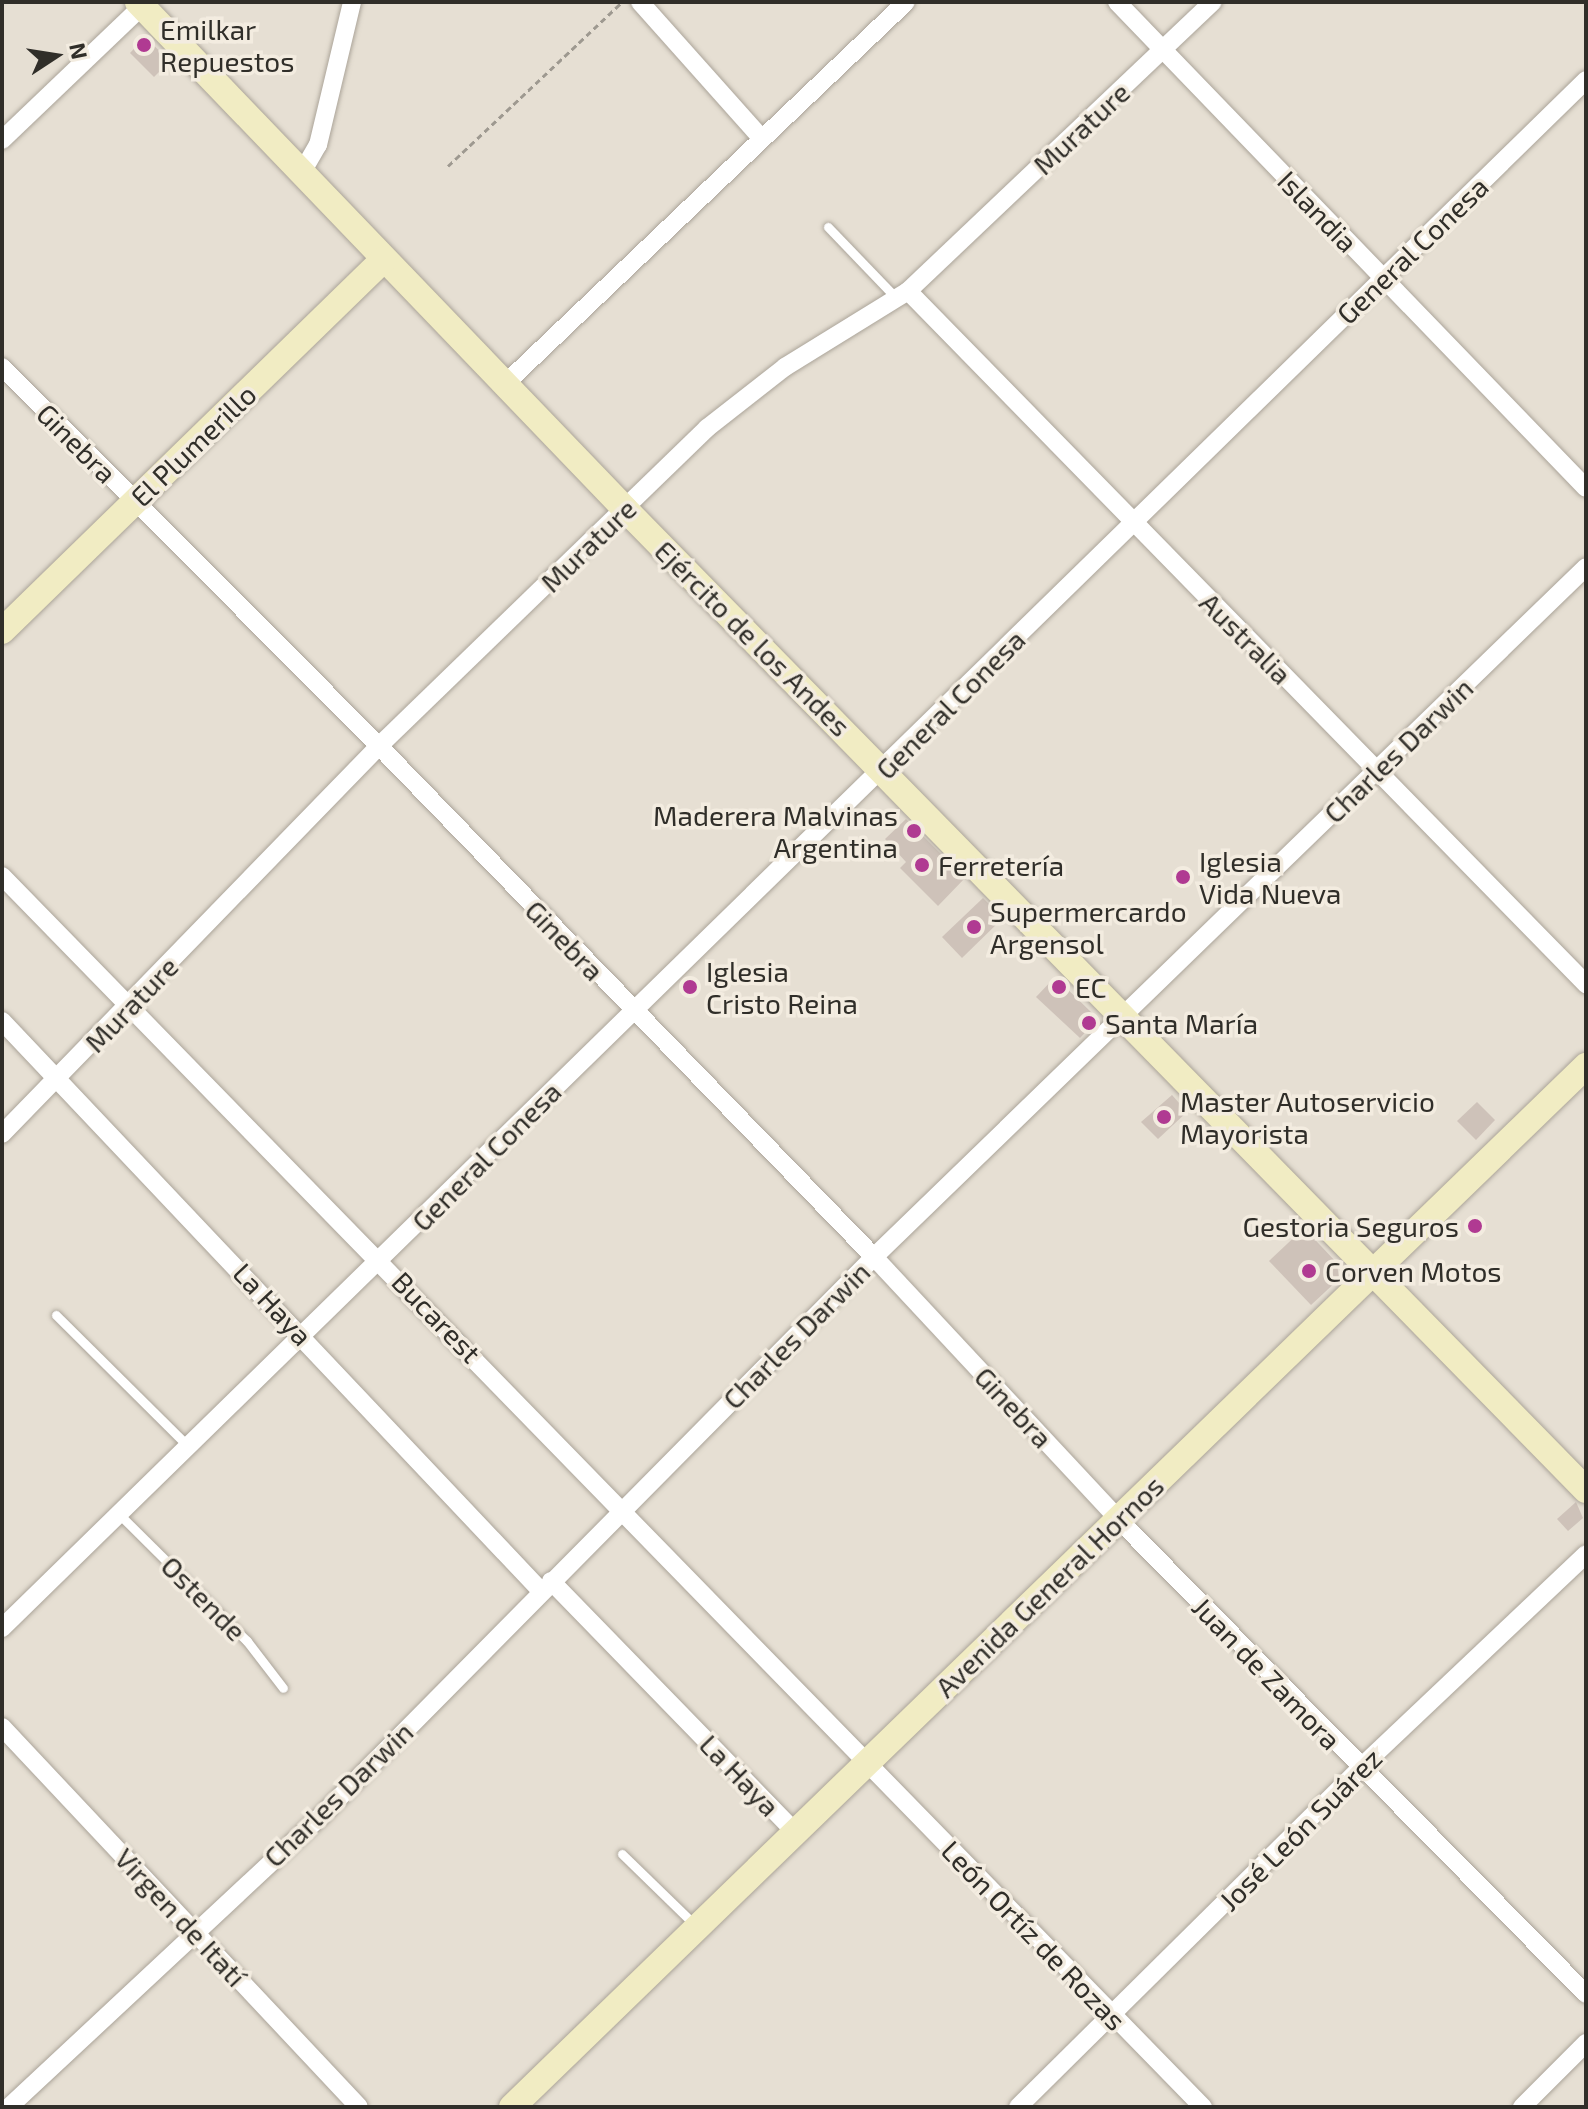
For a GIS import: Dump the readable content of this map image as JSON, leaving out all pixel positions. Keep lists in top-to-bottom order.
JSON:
{
  "streets": {
    "main road": ["El Plumerillo", "Ejército de los Andes", "Avenida General Hornos"],
    "street": [
      "Murature",
      "Islandia",
      "General Conesa",
      "Ginebra",
      "Australia",
      "Charles Darwin",
      "La Haya",
      "Bucarest",
      "Juan de Zamora",
      "José León Suárez",
      "Virgen de Itatí",
      "León Ortíz de Rozas"
    ],
    "lane": ["Ostende"]
  },
  "crossings": [
    ["Murature", "Islandia"],
    ["Murature", "Ginebra"],
    ["Murature", "Ejército de los Andes"],
    ["Murature", "Australia"],
    ["Murature", "La Haya"],
    ["Murature", "Bucarest"],
    ["Islandia", "General Conesa"],
    ["General Conesa", "Ginebra"],
    ["General Conesa", "Ejército de los Andes"],
    ["General Conesa", "Australia"],
    ["General Conesa", "La Haya"],
    ["General Conesa", "Bucarest"],
    ["General Conesa", "Ostende"],
    ["Ginebra", "El Plumerillo"],
    ["Ginebra", "Charles Darwin"],
    ["Ginebra", "Avenida General Hornos"],
    ["Ginebra", "Juan de Zamora"],
    ["El Plumerillo", "Ejército de los Andes"],
    ["Ejército de los Andes", "Charles Darwin"],
    ["Ejército de los Andes", "Avenida General Hornos"],
    ["Australia", "Charles Darwin"],
    ["Charles Darwin", "La Haya"],
    ["Charles Darwin", "Bucarest"],
    ["Charles Darwin", "Virgen de Itatí"],
    ["La Haya", "Avenida General Hornos"],
    ["Bucarest", "Avenida General Hornos"],
    ["Bucarest", "León Ortíz de Rozas"],
    ["Avenida General Hornos", "Juan de Zamora"],
    ["Avenida General Hornos", "León Ortíz de Rozas"],
    ["Juan de Zamora", "José León Suárez"],
    ["José León Suárez", "León Ortíz de Rozas"]
  ],
  "places": [
    "Emilkar Repuestos",
    "Maderera Malvinas Argentina",
    "Ferretería",
    "Iglesia Vida Nueva",
    "Supermercardo Argensol",
    "Iglesia Cristo Reina",
    "EC",
    "Santa María",
    "Master Autoservicio Mayorista",
    "Gestoria Seguros",
    "Corven Motos"
  ],
  "north": "right"
}
